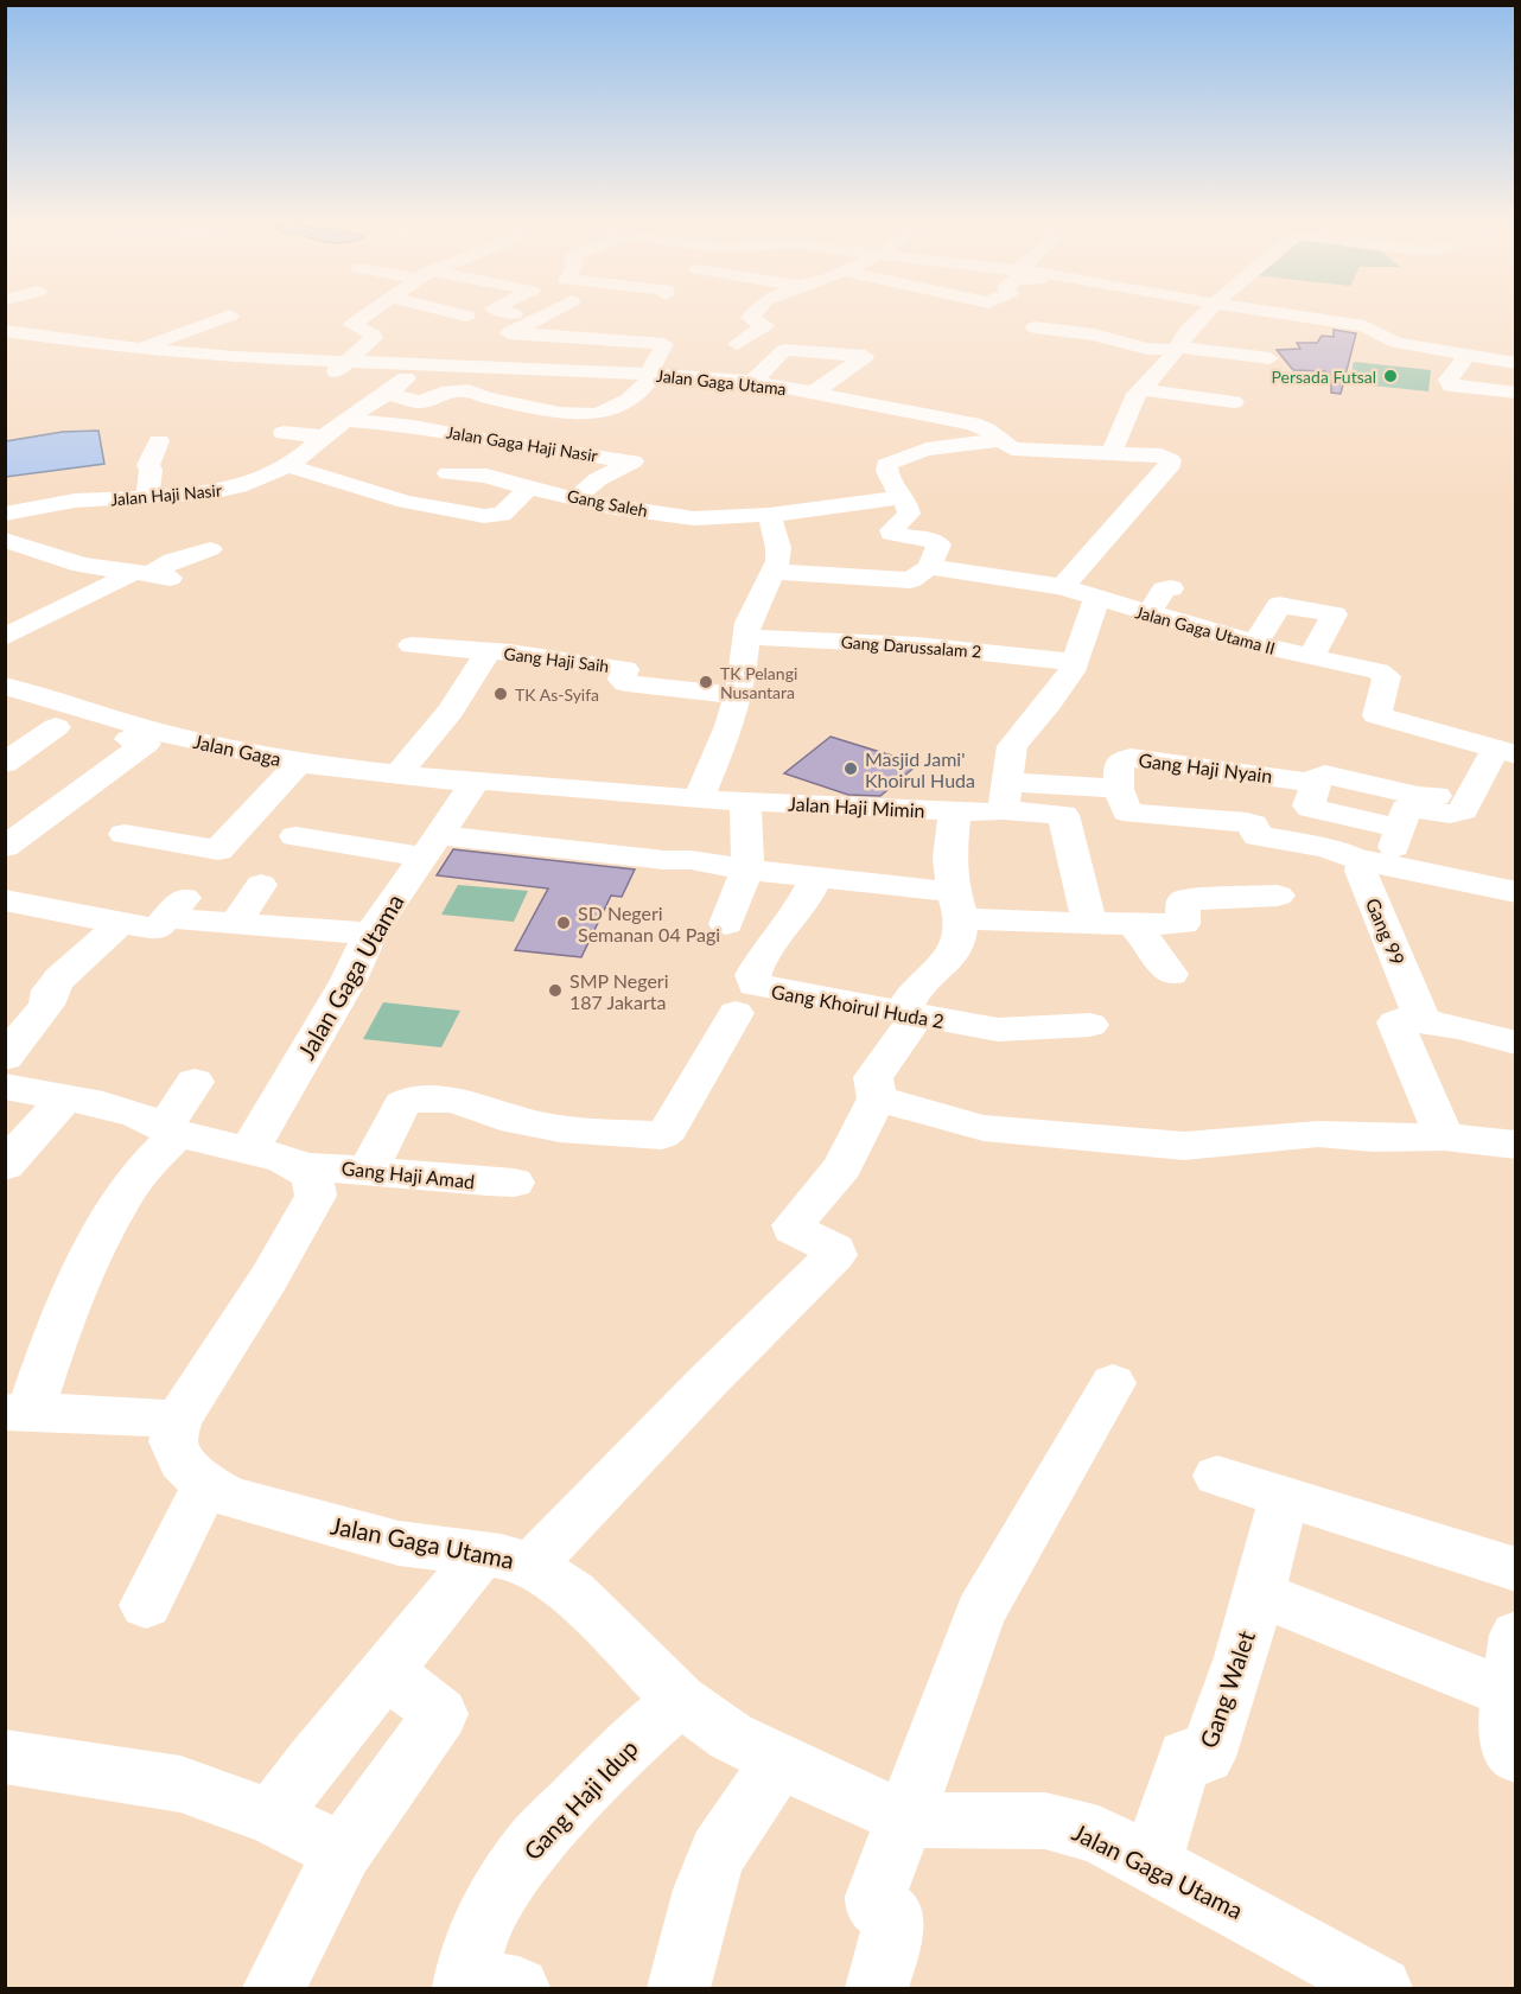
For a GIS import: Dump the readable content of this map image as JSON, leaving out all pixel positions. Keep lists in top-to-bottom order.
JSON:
{
  "streets": {
    "street": [
      "Jalan Gaga Utama",
      "Jalan Gaga Haji Nasir",
      "Jalan Haji Nasir",
      "Gang Saleh",
      "Jalan Gaga Utama II",
      "Gang Darussalam 2",
      "Gang Haji Saih",
      "Jalan Gaga",
      "Gang Haji Nyain",
      "Jalan Haji Mimin",
      "Gang 99",
      "Gang Khoirul Huda 2",
      "Gang Haji Amad",
      "Gang Walet",
      "Gang Haji Idup"
    ]
  },
  "crossings": [
    ["Jalan Gaga Utama", "Jalan Haji Nasir"],
    ["Jalan Gaga Utama", "Jalan Gaga"],
    ["Jalan Gaga Utama", "Jalan Haji Mimin"],
    ["Jalan Gaga Utama", "Gang Walet"],
    ["Jalan Gaga Utama", "Gang Haji Idup"],
    ["Jalan Gaga Haji Nasir", "Jalan Haji Nasir"],
    ["Jalan Gaga Haji Nasir", "Gang Saleh"],
    ["Gang Haji Saih", "Jalan Gaga"],
    ["Jalan Gaga", "Jalan Haji Mimin"],
    ["Gang Haji Nyain", "Jalan Haji Mimin"]
  ],
  "places": [
    "Persada Futsal",
    "TK Pelangi Nusantara",
    "TK As-Syifa",
    "Masjid Jami' Khoirul Huda",
    "SD Negeri Semanan 04 Pagi",
    "SMP Negeri 187 Jakarta"
  ]
}
